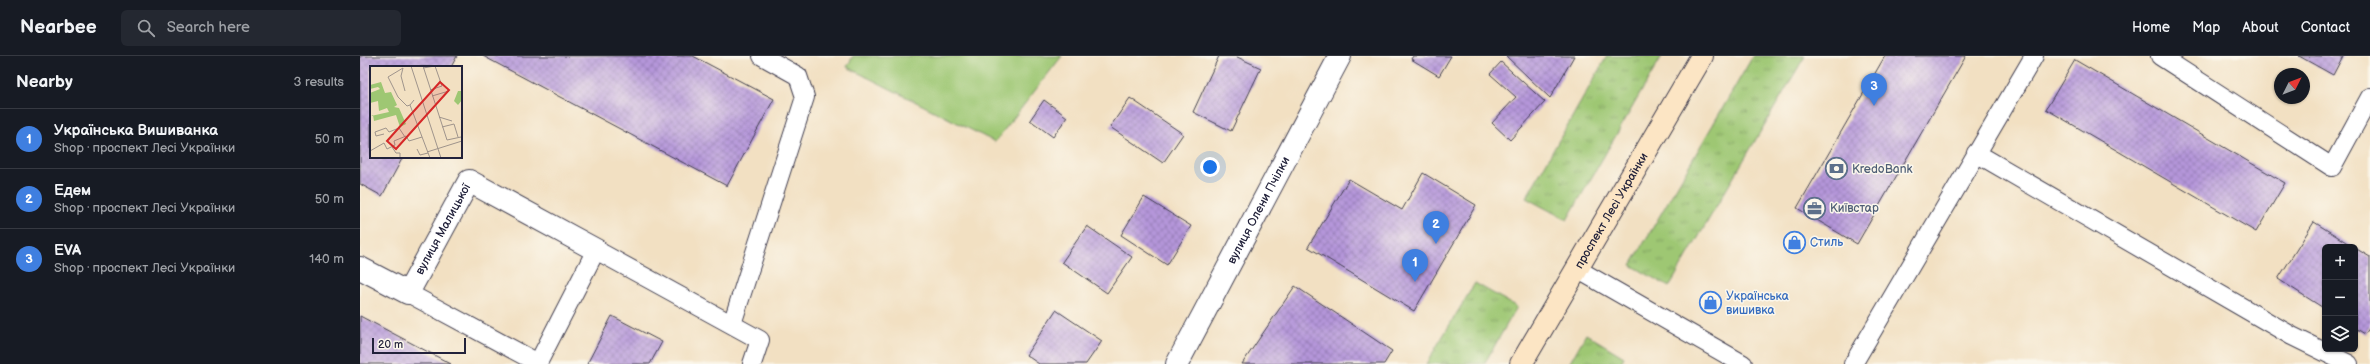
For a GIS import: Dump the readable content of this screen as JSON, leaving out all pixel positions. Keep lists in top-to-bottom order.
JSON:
{
  "streets": {
    "main road": ["проспект Лесі Українки"],
    "street": ["вулиця Олени Пчілки", "вулиця Малицької"]
  },
  "places": {
    "bank": ["KredoBank"],
    "office": ["Київстар"],
    "shop": ["Стиль", "Українська вишивка"]
  },
  "scale_bar": "20 m",
  "north": "top right",
  "page": {
    "header": "Nearbee",
    "search": "Search here",
    "nav": [
      "Home",
      "Map",
      "About",
      "Contact"
    ],
    "heading": ["Nearby", "3 results"],
    "pins": ["3", "2", "1"],
    "list": [
      {
        "mark": "1",
        "name": "Українська Вишиванка",
        "note": "Shop · проспект Лесі Українки",
        "value": "50 m"
      },
      {
        "mark": "2",
        "name": "Едем",
        "note": "Shop · проспект Лесі Українки",
        "value": "50 m"
      },
      {
        "mark": "3",
        "name": "ЕVA",
        "note": "Shop · проспект Лесі Українки",
        "value": "140 m"
      }
    ],
    "map_buttons": ["+", "−"],
    "scale": "20 m"
  }
}
